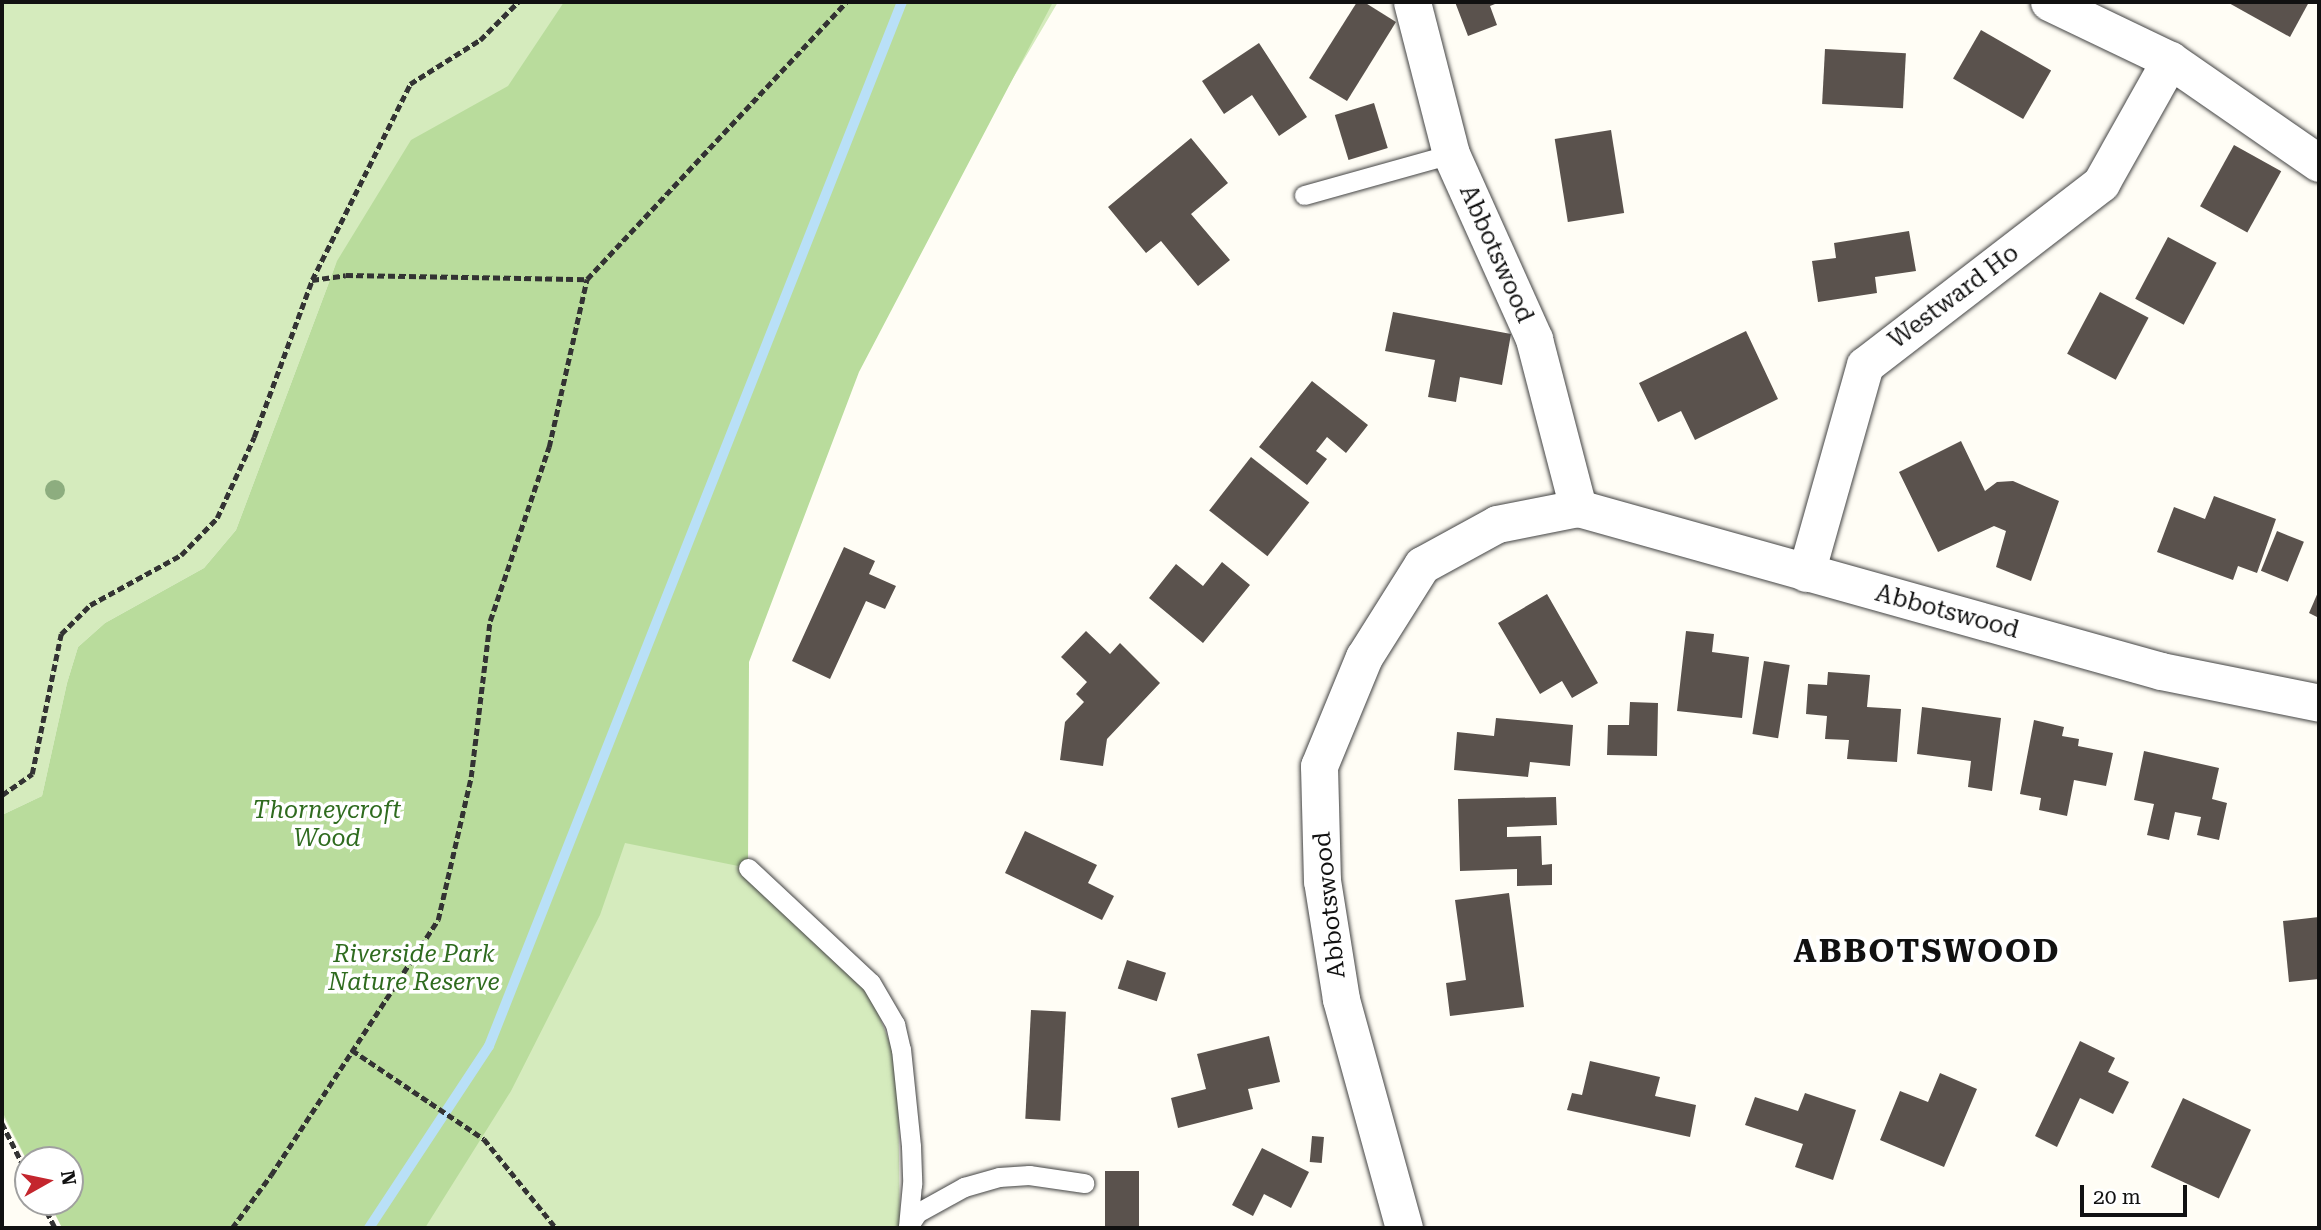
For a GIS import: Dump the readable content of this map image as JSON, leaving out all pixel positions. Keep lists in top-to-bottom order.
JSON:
{
  "streets": {
    "street": ["Abbotswood", "Westward Ho"]
  },
  "crossings": [
    ["Abbotswood", "Westward Ho"]
  ],
  "districts": ["ABBOTSWOOD"],
  "parks": ["Thorneycroft Wood", "Riverside Park Nature Reserve"],
  "scale_bar": "20 m",
  "north": "right"
}
